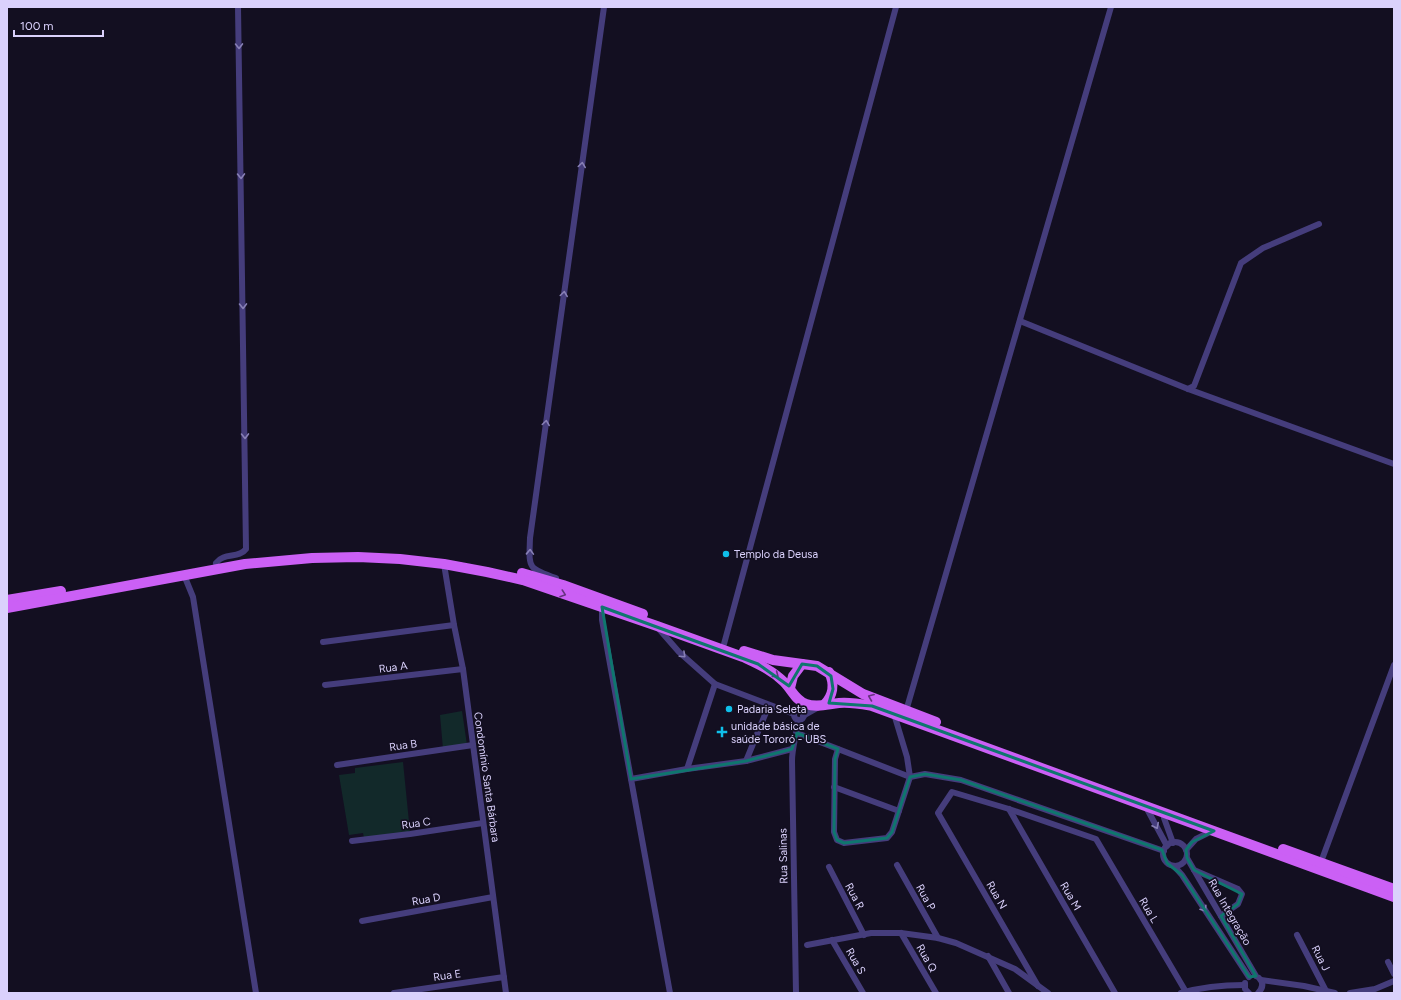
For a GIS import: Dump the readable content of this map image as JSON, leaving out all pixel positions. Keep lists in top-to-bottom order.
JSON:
{
  "streets": {
    "street": [
      "Rua A",
      "Rua B",
      "Condomínio Santa Bárbara",
      "Rua C",
      "Rua Salinas",
      "Rua N",
      "Rua R",
      "Rua M",
      "Rua P",
      "Rua D",
      "Rua L",
      "Rua Integração",
      "Rua Q",
      "Rua J",
      "Rua S",
      "Rua E"
    ]
  },
  "crossings": [
    ["Rua A", "Condomínio Santa Bárbara"],
    ["Rua B", "Condomínio Santa Bárbara"],
    ["Condomínio Santa Bárbara", "Rua C"],
    ["Condomínio Santa Bárbara", "Rua D"],
    ["Condomínio Santa Bárbara", "Rua E"],
    ["Rua N", "Rua M"],
    ["Rua N", "Rua L"],
    ["Rua M", "Rua L"]
  ],
  "places": {
    "other": ["Templo da Deusa", "Padaria Seleta"],
    "health": ["unidade básica de saúde Tororó - UBS"]
  },
  "scale_bar": "100 m"
}
